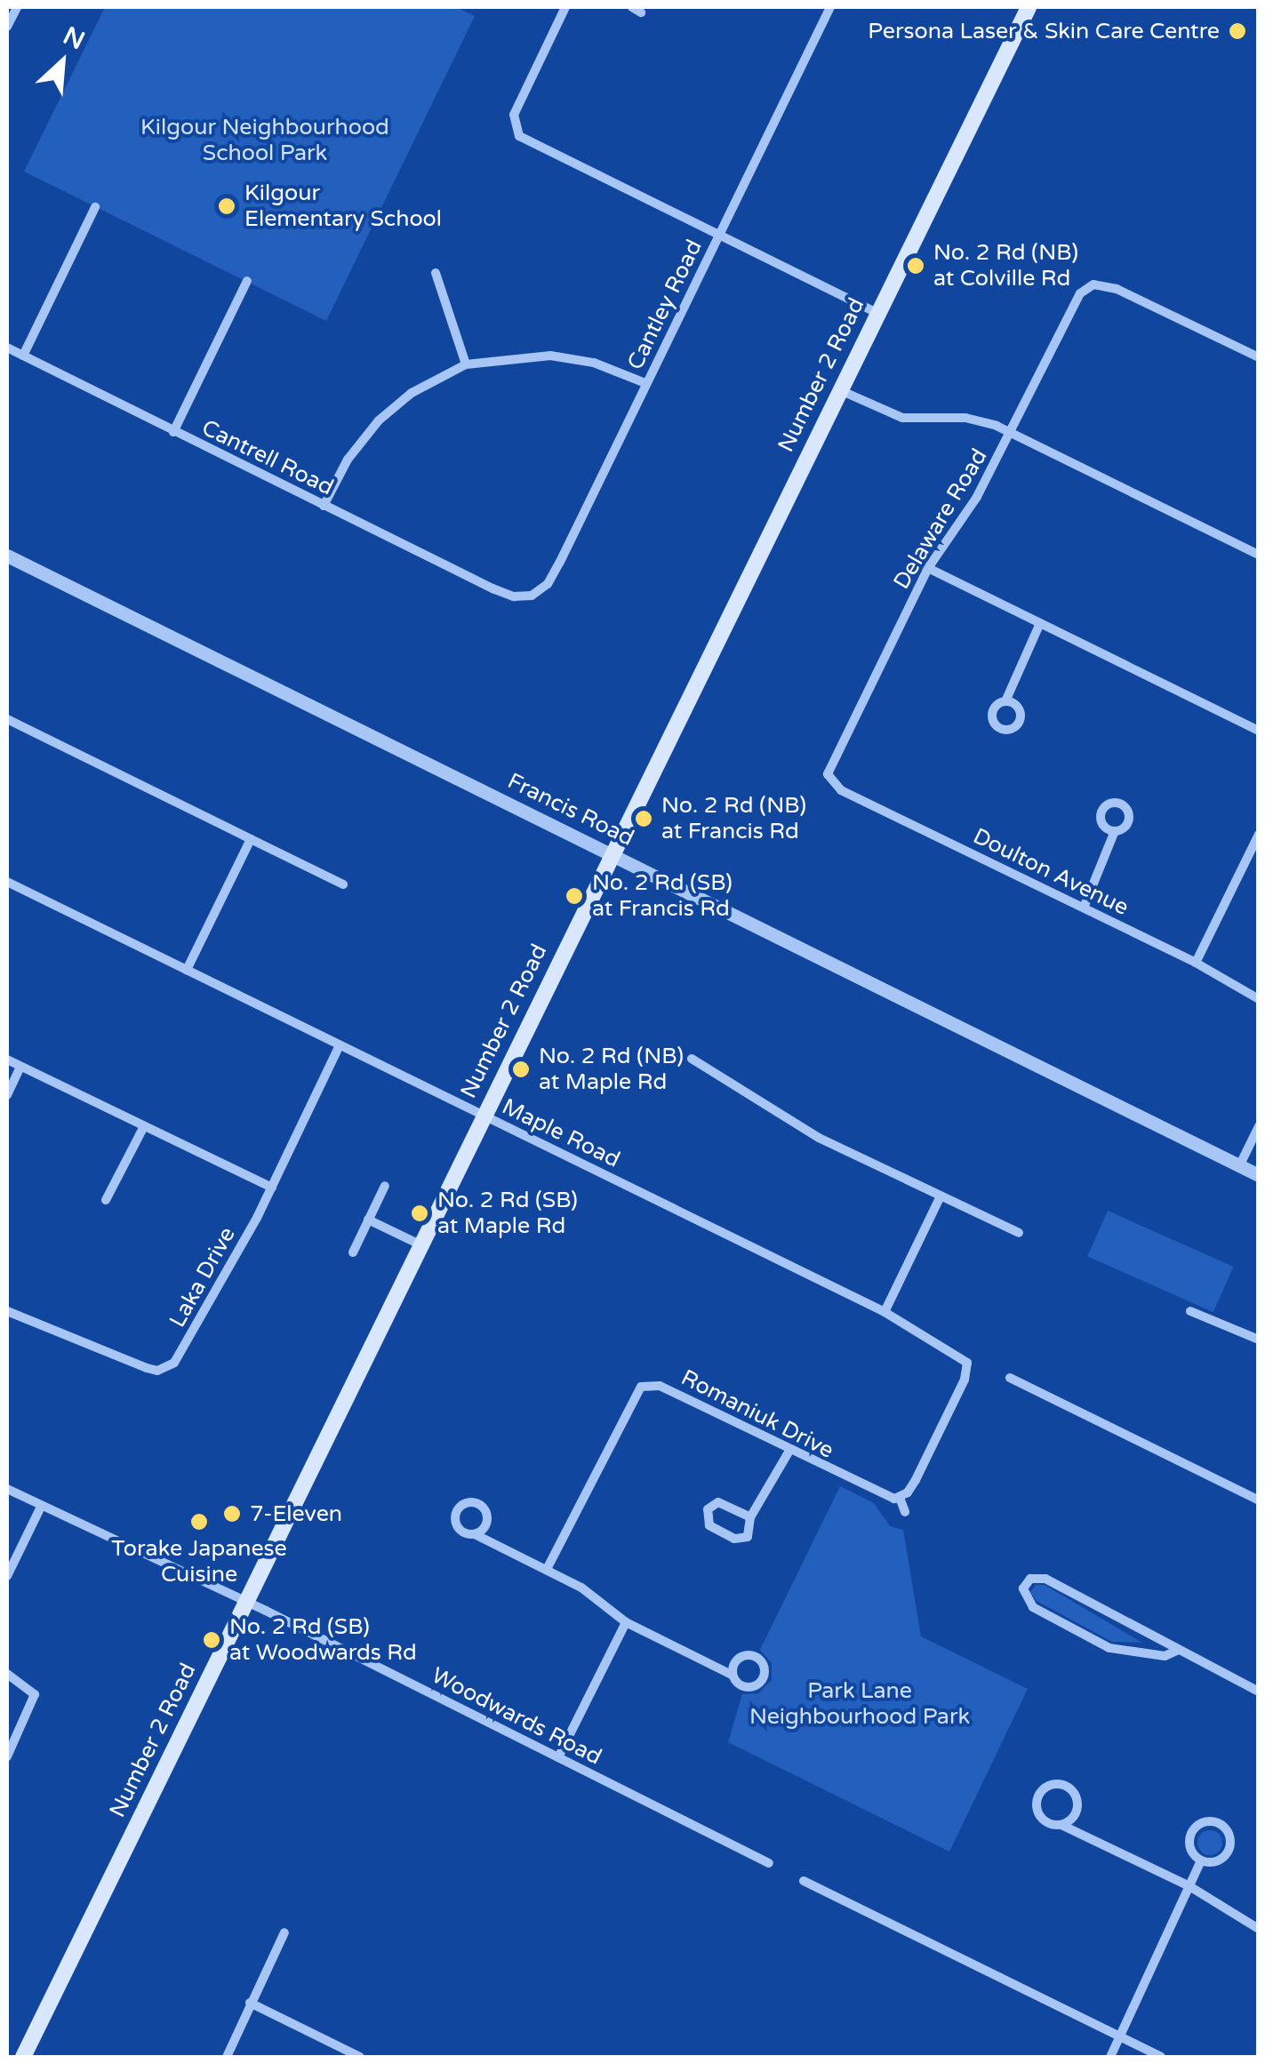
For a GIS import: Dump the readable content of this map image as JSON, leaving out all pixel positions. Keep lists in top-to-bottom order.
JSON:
{
  "streets": {
    "main road": ["Number 2 Road"],
    "street": [
      "Cantley Road",
      "Cantrell Road",
      "Delaware Road",
      "Francis Road",
      "Doulton Avenue",
      "Maple Road",
      "Laka Drive",
      "Romaniuk Drive",
      "Woodwards Road"
    ]
  },
  "crossings": [
    ["Cantley Road", "Cantrell Road"],
    ["Number 2 Road", "Francis Road"],
    ["Number 2 Road", "Maple Road"],
    ["Number 2 Road", "Woodwards Road"],
    ["Delaware Road", "Doulton Avenue"],
    ["Maple Road", "Laka Drive"],
    ["Maple Road", "Romaniuk Drive"]
  ],
  "parks": ["Kilgour Neighbourhood School Park", "Park Lane Neighbourhood Park"],
  "places": [
    "Persona Laser & Skin Care Centre",
    "Kilgour Elementary School",
    "No. 2 Rd (NB) at Colville Rd",
    "No. 2 Rd (NB) at Francis Rd",
    "No. 2 Rd (SB) at Francis Rd",
    "No. 2 Rd (NB) at Maple Rd",
    "No. 2 Rd (SB) at Maple Rd",
    "7-Eleven",
    "Torake Japanese Cuisine",
    "No. 2 Rd (SB) at Woodwards Rd"
  ],
  "north": "top right"
}
